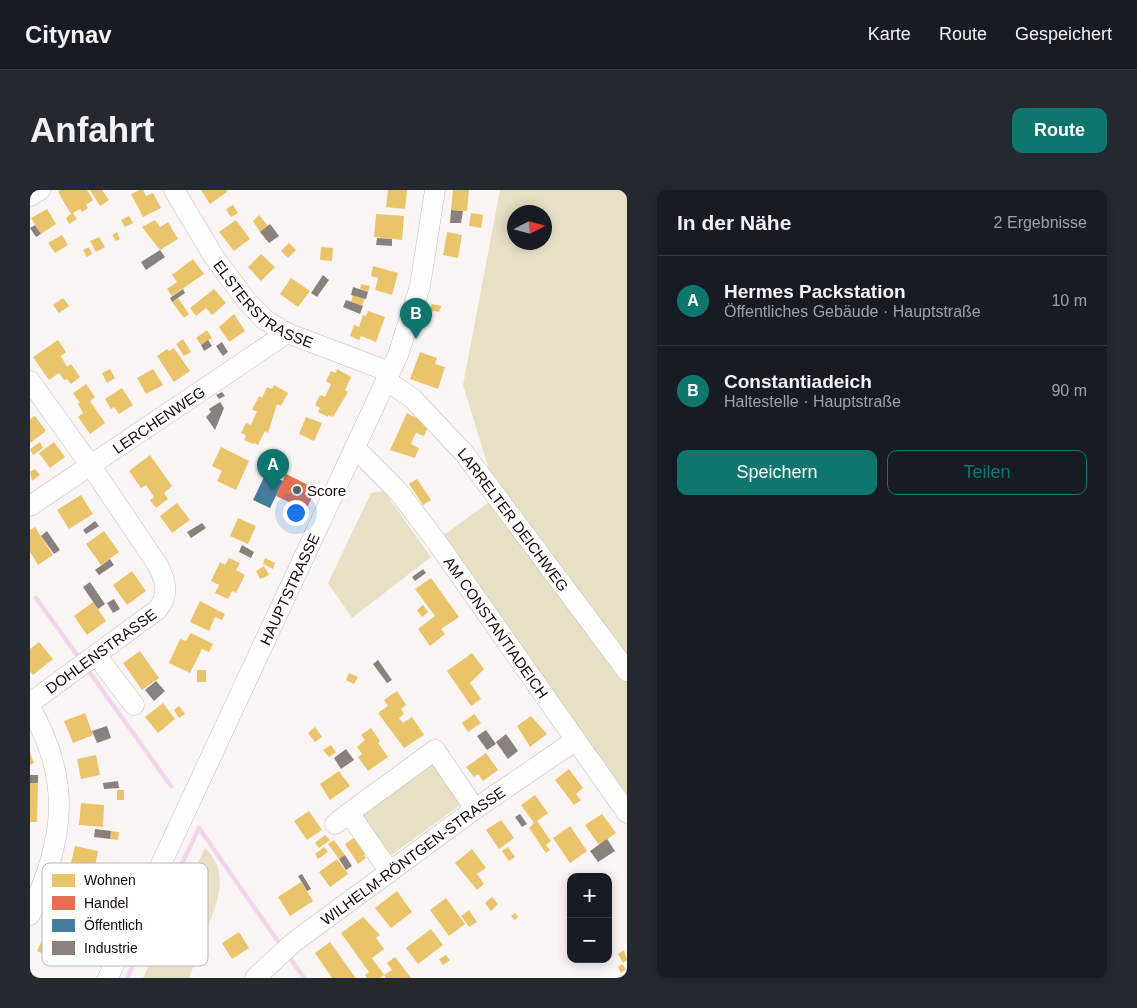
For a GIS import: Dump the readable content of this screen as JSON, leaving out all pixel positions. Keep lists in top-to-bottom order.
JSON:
{
  "streets": {
    "street": [
      "ELSTERSTRASSE",
      "LERCHENWEG",
      "LARRELTER DEICHWEG",
      "HAUPTSTRASSE",
      "AM CONSTANTIADEICH",
      "DOHLENSTRASSE",
      "WILHELM-RÖNTGEN-STRASSE"
    ]
  },
  "crossings": [
    ["ELSTERSTRASSE", "LERCHENWEG"],
    ["ELSTERSTRASSE", "LARRELTER DEICHWEG"],
    ["ELSTERSTRASSE", "HAUPTSTRASSE"],
    ["LERCHENWEG", "DOHLENSTRASSE"],
    ["LARRELTER DEICHWEG", "HAUPTSTRASSE"],
    ["HAUPTSTRASSE", "AM CONSTANTIADEICH"],
    ["AM CONSTANTIADEICH", "WILHELM-RÖNTGEN-STRASSE"]
  ],
  "places": ["Score"],
  "legend": [
    "Wohnen",
    "Handel",
    "Öffentlich",
    "Industrie"
  ],
  "north": "right",
  "page": {
    "header": "Citynav",
    "nav": ["Karte", "Route", "Gespeichert"],
    "buttons": [
      "Route",
      ["Speichern", "Teilen"]
    ],
    "title": "Anfahrt",
    "heading": ["In der Nähe", "2 Ergebnisse"],
    "list": [
      {
        "mark": "A",
        "name": "Hermes Packstation",
        "note": "Öffentliches Gebäude · Hauptstraße",
        "value": "10 m"
      },
      {
        "mark": "B",
        "name": "Constantiadeich",
        "note": "Haltestelle · Hauptstraße",
        "value": "90 m"
      }
    ],
    "pins": ["B", "A"],
    "map_buttons": ["+", "−"]
  }
}
